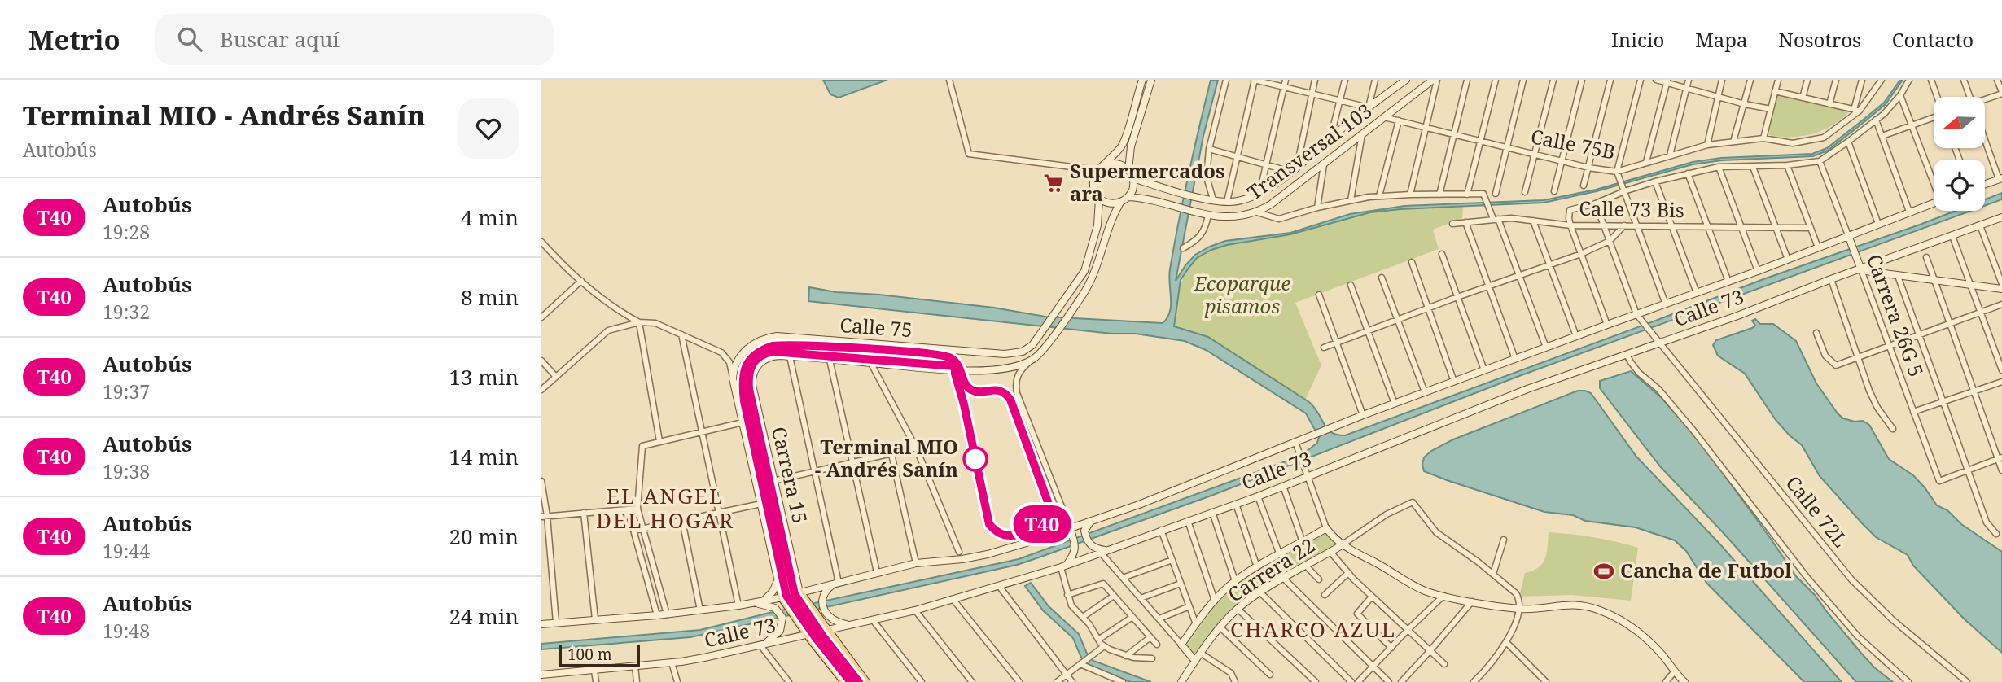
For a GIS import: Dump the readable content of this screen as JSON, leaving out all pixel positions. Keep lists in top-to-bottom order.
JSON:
{
  "streets": {
    "main road": [
      "Transversal 103",
      "Calle 73",
      "Carrera 26G 5",
      "Calle 75",
      "Carrera 15",
      "Carrera 22"
    ],
    "street": ["Calle 75B", "Calle 73 Bis", "Calle 72L"]
  },
  "crossings": [
    ["Calle 75B", "Transversal 103"],
    ["Transversal 103", "Calle 75"],
    ["Calle 73", "Carrera 26G 5"],
    ["Calle 73", "Carrera 15"],
    ["Calle 73", "Calle 72L"],
    ["Calle 75", "Carrera 15"]
  ],
  "districts": ["EL ANGEL DEL HOGAR", "CHARCO AZUL"],
  "parks": ["Ecoparque pisamos"],
  "places": {
    "supermarket": ["Supermercados ara"],
    "other": ["Terminal MIO - Andrés Sanín"],
    "sports": ["Cancha de Futbol"]
  },
  "lines": ["bus line T40"],
  "scale_bar": "100 m",
  "north": "left",
  "page": {
    "header": "Metrio",
    "search": "Buscar aquí",
    "nav": [
      "Inicio",
      "Mapa",
      "Nosotros",
      "Contacto"
    ],
    "heading": ["Terminal MIO - Andrés Sanín", "Autobús"],
    "on_map": "T40",
    "list": [
      {
        "mark": "T40",
        "name": "Autobús",
        "note": "19:28",
        "value": "4 min"
      },
      {
        "mark": "T40",
        "name": "Autobús",
        "note": "19:32",
        "value": "8 min"
      },
      {
        "mark": "T40",
        "name": "Autobús",
        "note": "19:37",
        "value": "13 min"
      },
      {
        "mark": "T40",
        "name": "Autobús",
        "note": "19:38",
        "value": "14 min"
      },
      {
        "mark": "T40",
        "name": "Autobús",
        "note": "19:44",
        "value": "20 min"
      },
      {
        "mark": "T40",
        "name": "Autobús",
        "note": "19:48",
        "value": "24 min"
      }
    ],
    "scale": "100 m"
  }
}
